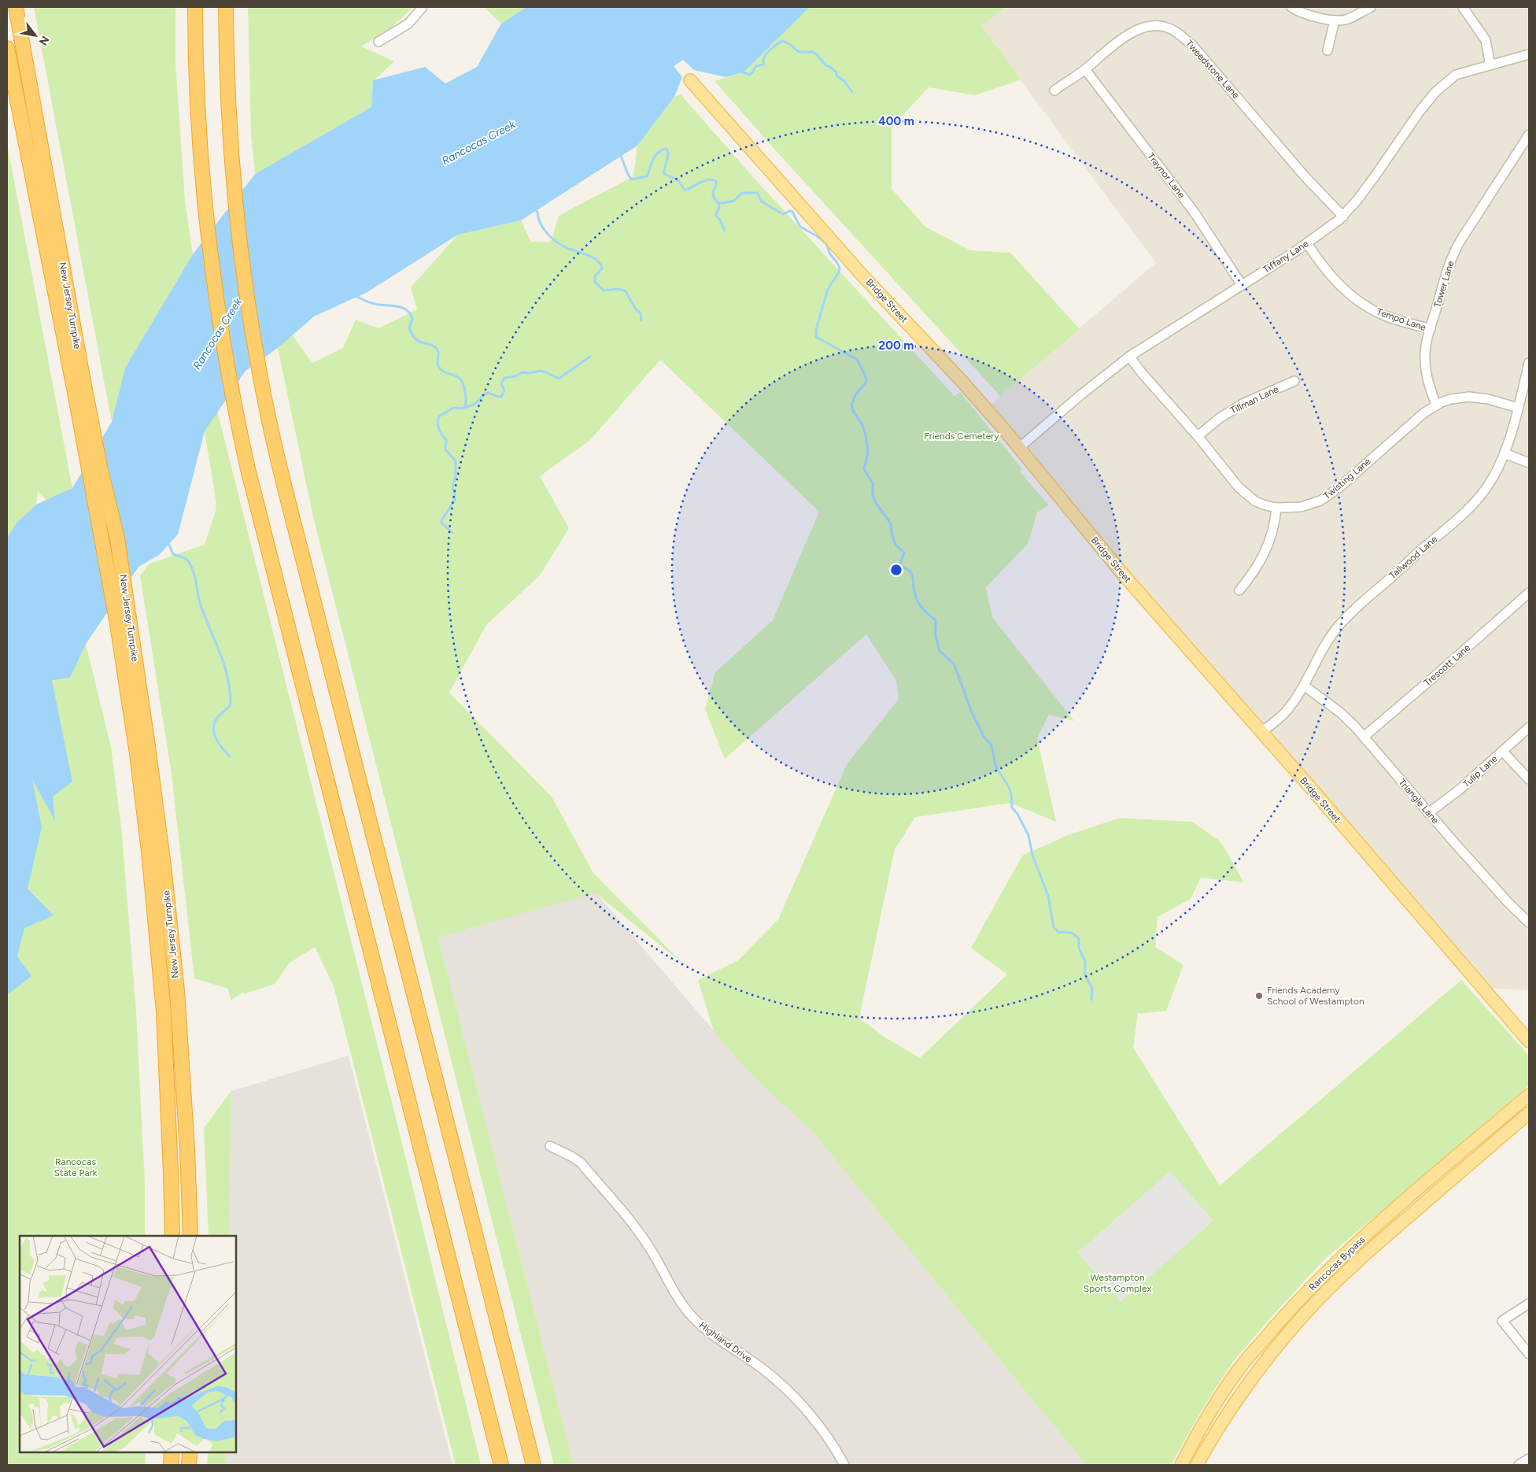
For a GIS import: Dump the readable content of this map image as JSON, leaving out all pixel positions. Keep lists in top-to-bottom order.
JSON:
{
  "streets": {
    "highway": ["New Jersey Turnpike"],
    "main road": ["Bridge Street", "Rancocas Bypass"],
    "street": [
      "Tweedstone Lane",
      "Traynor Lane",
      "Tiffany Lane",
      "Tower Lane",
      "Tempo Lane",
      "Tillman Lane",
      "Twisting Lane",
      "Tallwood Lane",
      "Trescott Lane",
      "Tulip Lane",
      "Triangle Lane",
      "Highland Drive"
    ]
  },
  "crossings": [
    ["Tweedstone Lane", "Traynor Lane"],
    ["Tweedstone Lane", "Tiffany Lane"],
    ["Traynor Lane", "Tiffany Lane"],
    ["Tiffany Lane", "Bridge Street"],
    ["Tiffany Lane", "Tempo Lane"],
    ["Tiffany Lane", "Twisting Lane"],
    ["Tower Lane", "Tempo Lane"],
    ["Tower Lane", "Twisting Lane"],
    ["Bridge Street", "Tallwood Lane"],
    ["Tillman Lane", "Twisting Lane"],
    ["Twisting Lane", "Tallwood Lane"],
    ["Tallwood Lane", "Triangle Lane"],
    ["Trescott Lane", "Triangle Lane"],
    ["Tulip Lane", "Triangle Lane"]
  ],
  "water": ["Rancocas Creek"],
  "parks": ["Friends Cemetery", "Rancocas State Park", "Westampton Sports Complex"],
  "places": ["Friends Academy School of Westampton"],
  "north": "bottom right",
  "rings": ["400 m", "200 m"]
}
